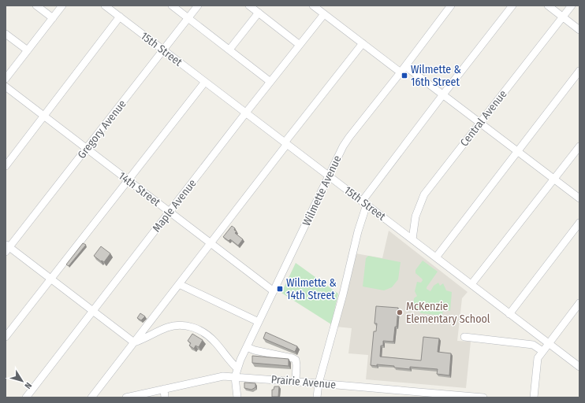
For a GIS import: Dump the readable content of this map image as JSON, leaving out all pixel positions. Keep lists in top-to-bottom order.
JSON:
{
  "streets": {
    "street": [
      "15th Street",
      "Central Avenue",
      "Gregory Avenue",
      "14th Street",
      "Wilmette Avenue",
      "Maple Avenue",
      "Prairie Avenue"
    ]
  },
  "crossings": [
    ["15th Street", "Central Avenue"],
    ["15th Street", "Gregory Avenue"],
    ["15th Street", "Wilmette Avenue"],
    ["15th Street", "Maple Avenue"],
    ["Gregory Avenue", "14th Street"],
    ["14th Street", "Wilmette Avenue"],
    ["14th Street", "Maple Avenue"],
    ["Wilmette Avenue", "Prairie Avenue"]
  ],
  "places": {
    "transit": ["Wilmette & 16th Street", "Wilmette & 14th Street"],
    "other": ["McKenzie Elementary School"]
  },
  "north": "bottom right"
}
